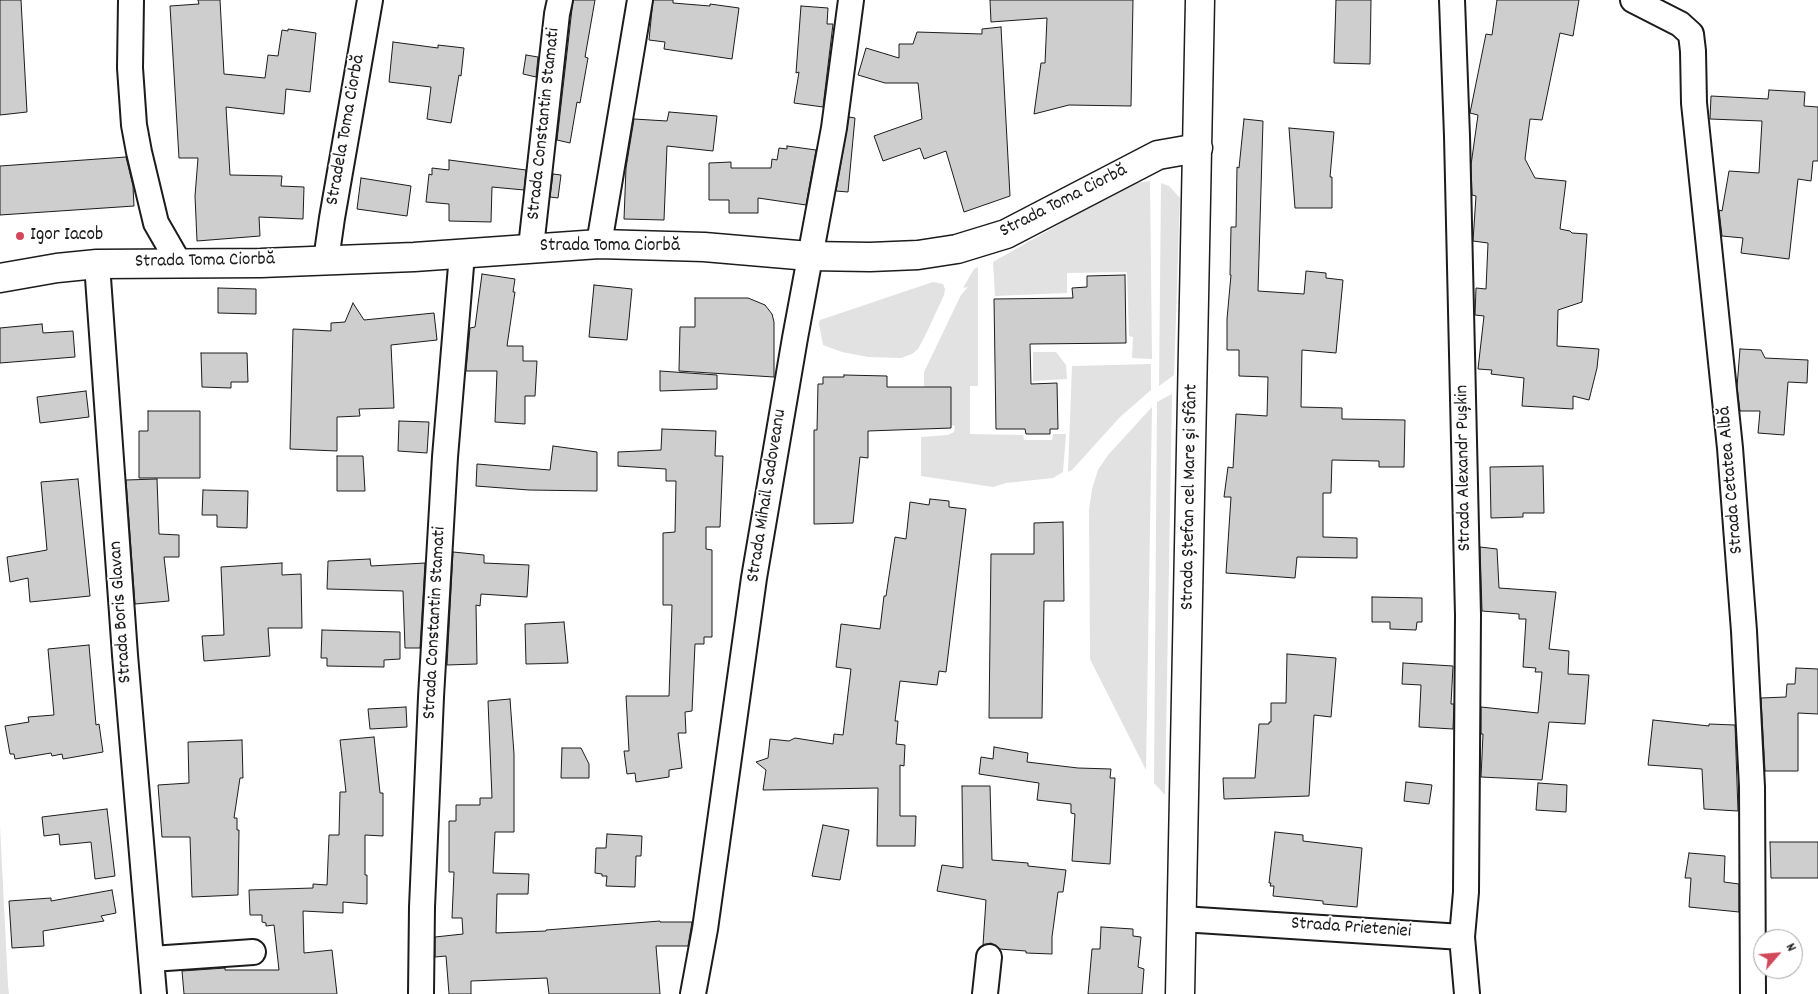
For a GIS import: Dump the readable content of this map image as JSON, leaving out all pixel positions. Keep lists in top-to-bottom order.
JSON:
{
  "streets": {
    "street": [
      "Strada Constantin Stamati",
      "Stradela Toma Ciorbă",
      "Strada Toma Ciorbă",
      "Strada Alexandr Pușkin",
      "Strada Cetatea Albă",
      "Strada Mihail Sadoveanu",
      "Strada Ștefan cel Mare și Sfânt",
      "Strada Boris Glavan",
      "Strada Prieteniei"
    ]
  },
  "crossings": [
    ["Strada Constantin Stamati", "Strada Toma Ciorbă"],
    ["Stradela Toma Ciorbă", "Strada Toma Ciorbă"],
    ["Strada Toma Ciorbă", "Strada Mihail Sadoveanu"],
    ["Strada Toma Ciorbă", "Strada Ștefan cel Mare și Sfânt"],
    ["Strada Toma Ciorbă", "Strada Boris Glavan"],
    ["Strada Alexandr Pușkin", "Strada Prieteniei"],
    ["Strada Ștefan cel Mare și Sfânt", "Strada Prieteniei"]
  ],
  "places": ["Igor Iacob"],
  "north": "top right"
}
